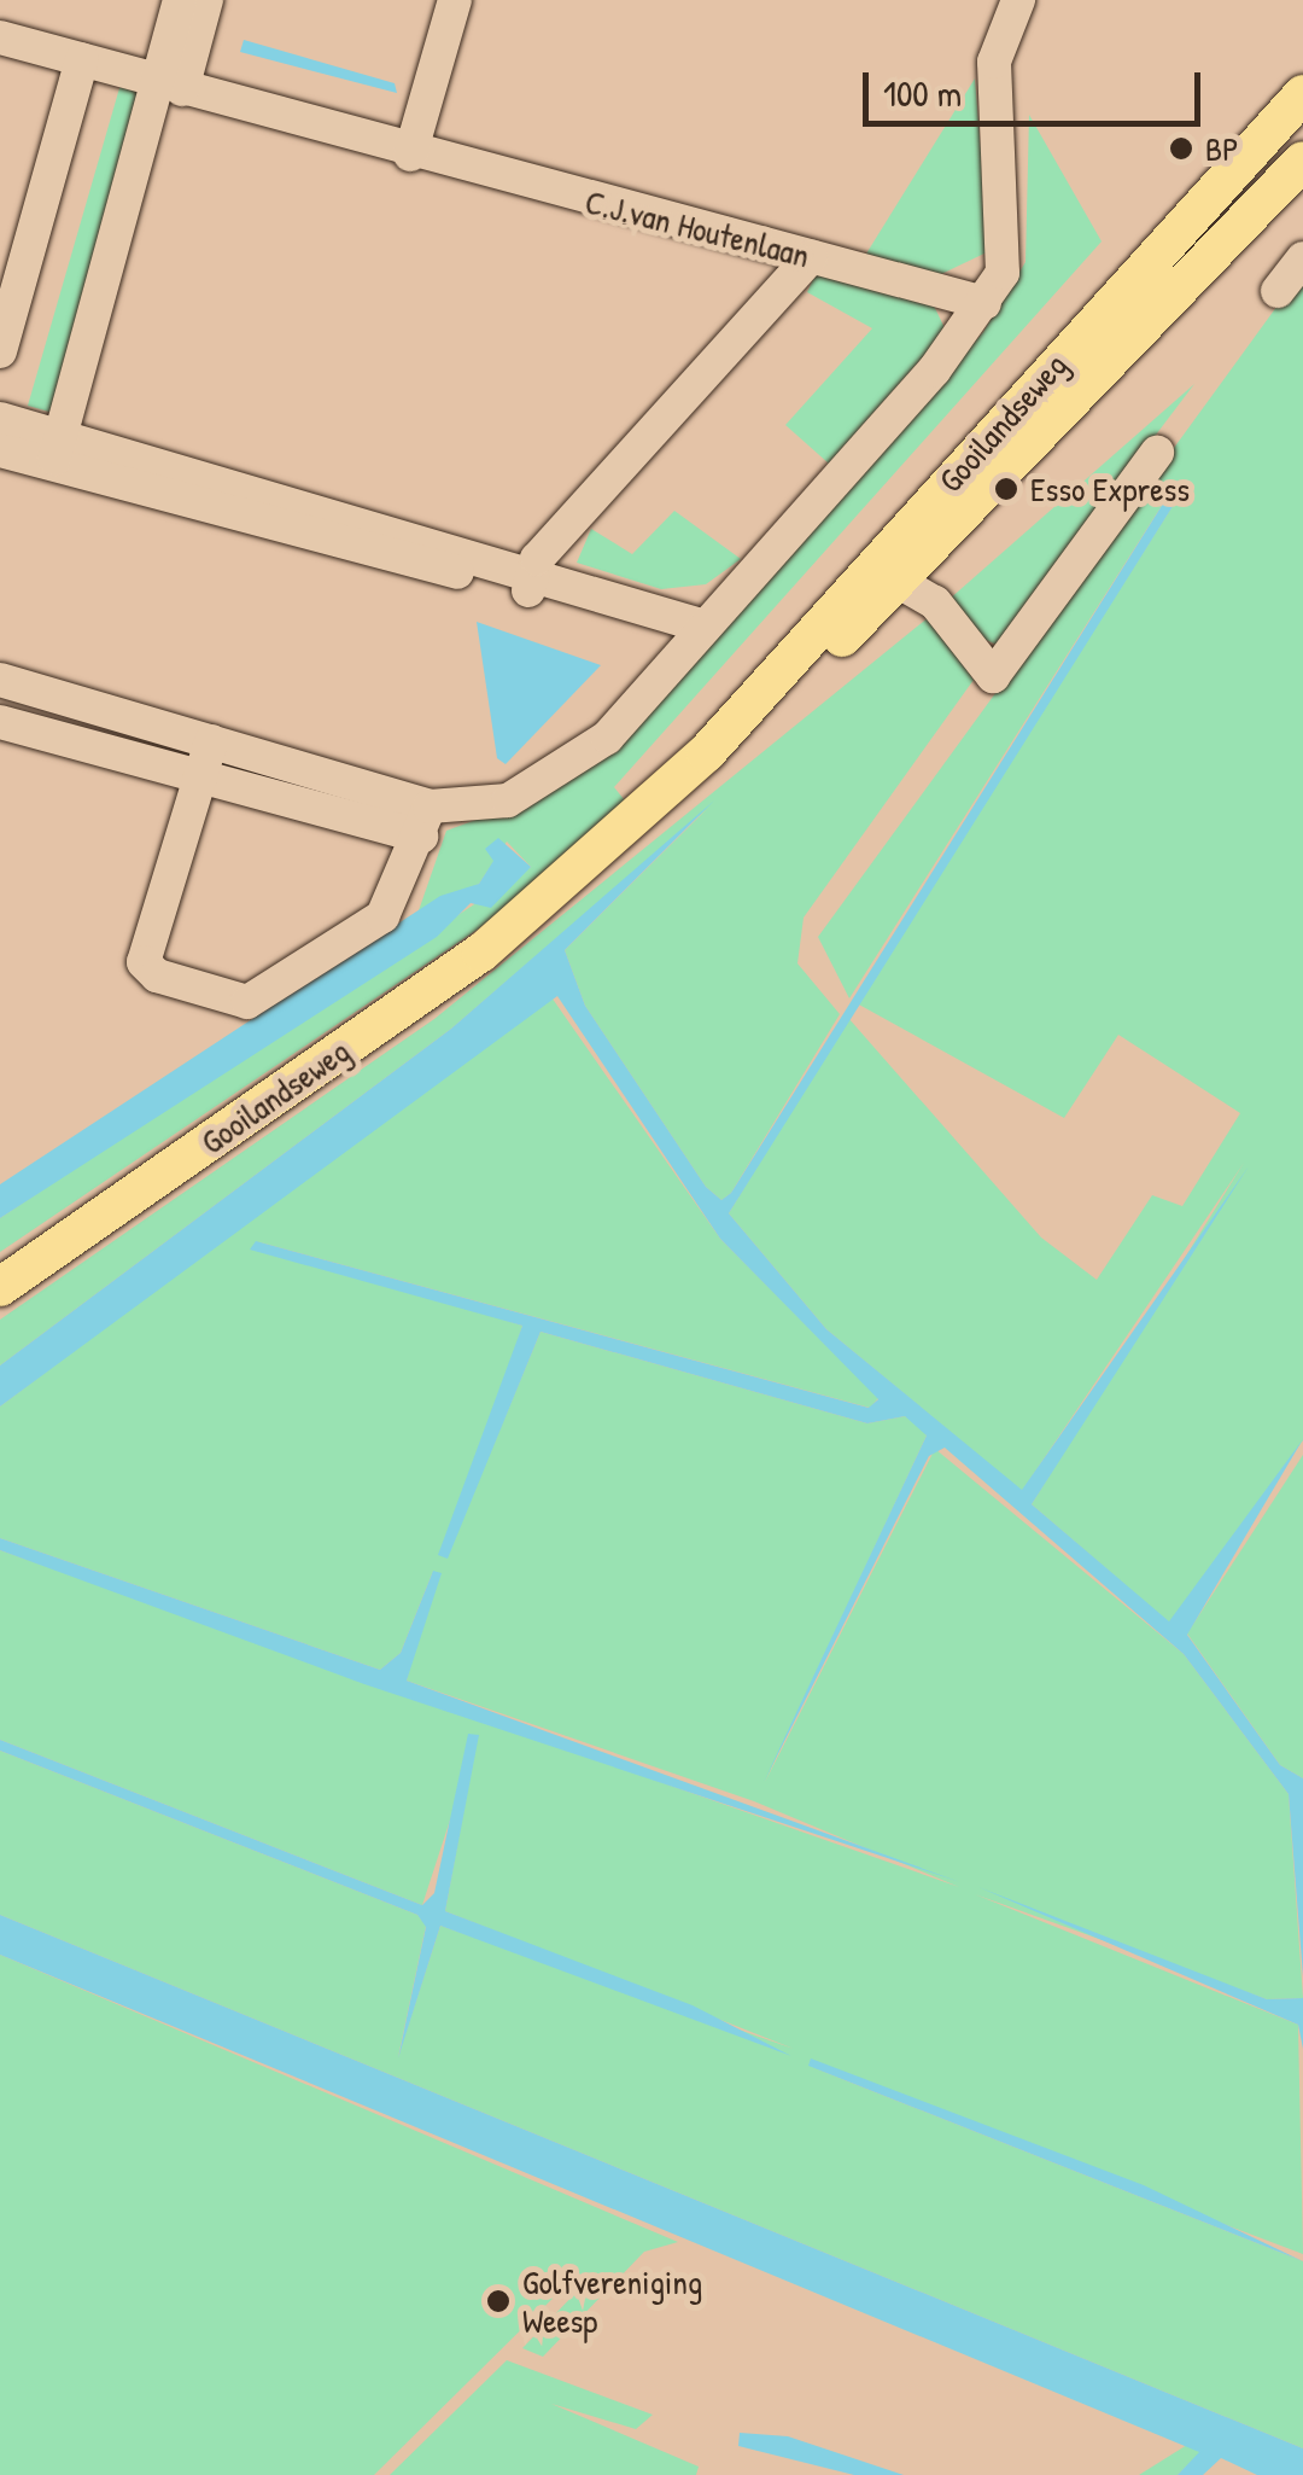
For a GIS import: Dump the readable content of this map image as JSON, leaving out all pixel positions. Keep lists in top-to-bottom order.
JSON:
{
  "streets": {
    "main road": ["Gooilandseweg"],
    "street": ["C.J.van Houtenlaan"]
  },
  "places": ["BP", "Esso Express", "Golfvereniging Weesp"],
  "scale_bar": "100 m"
}
